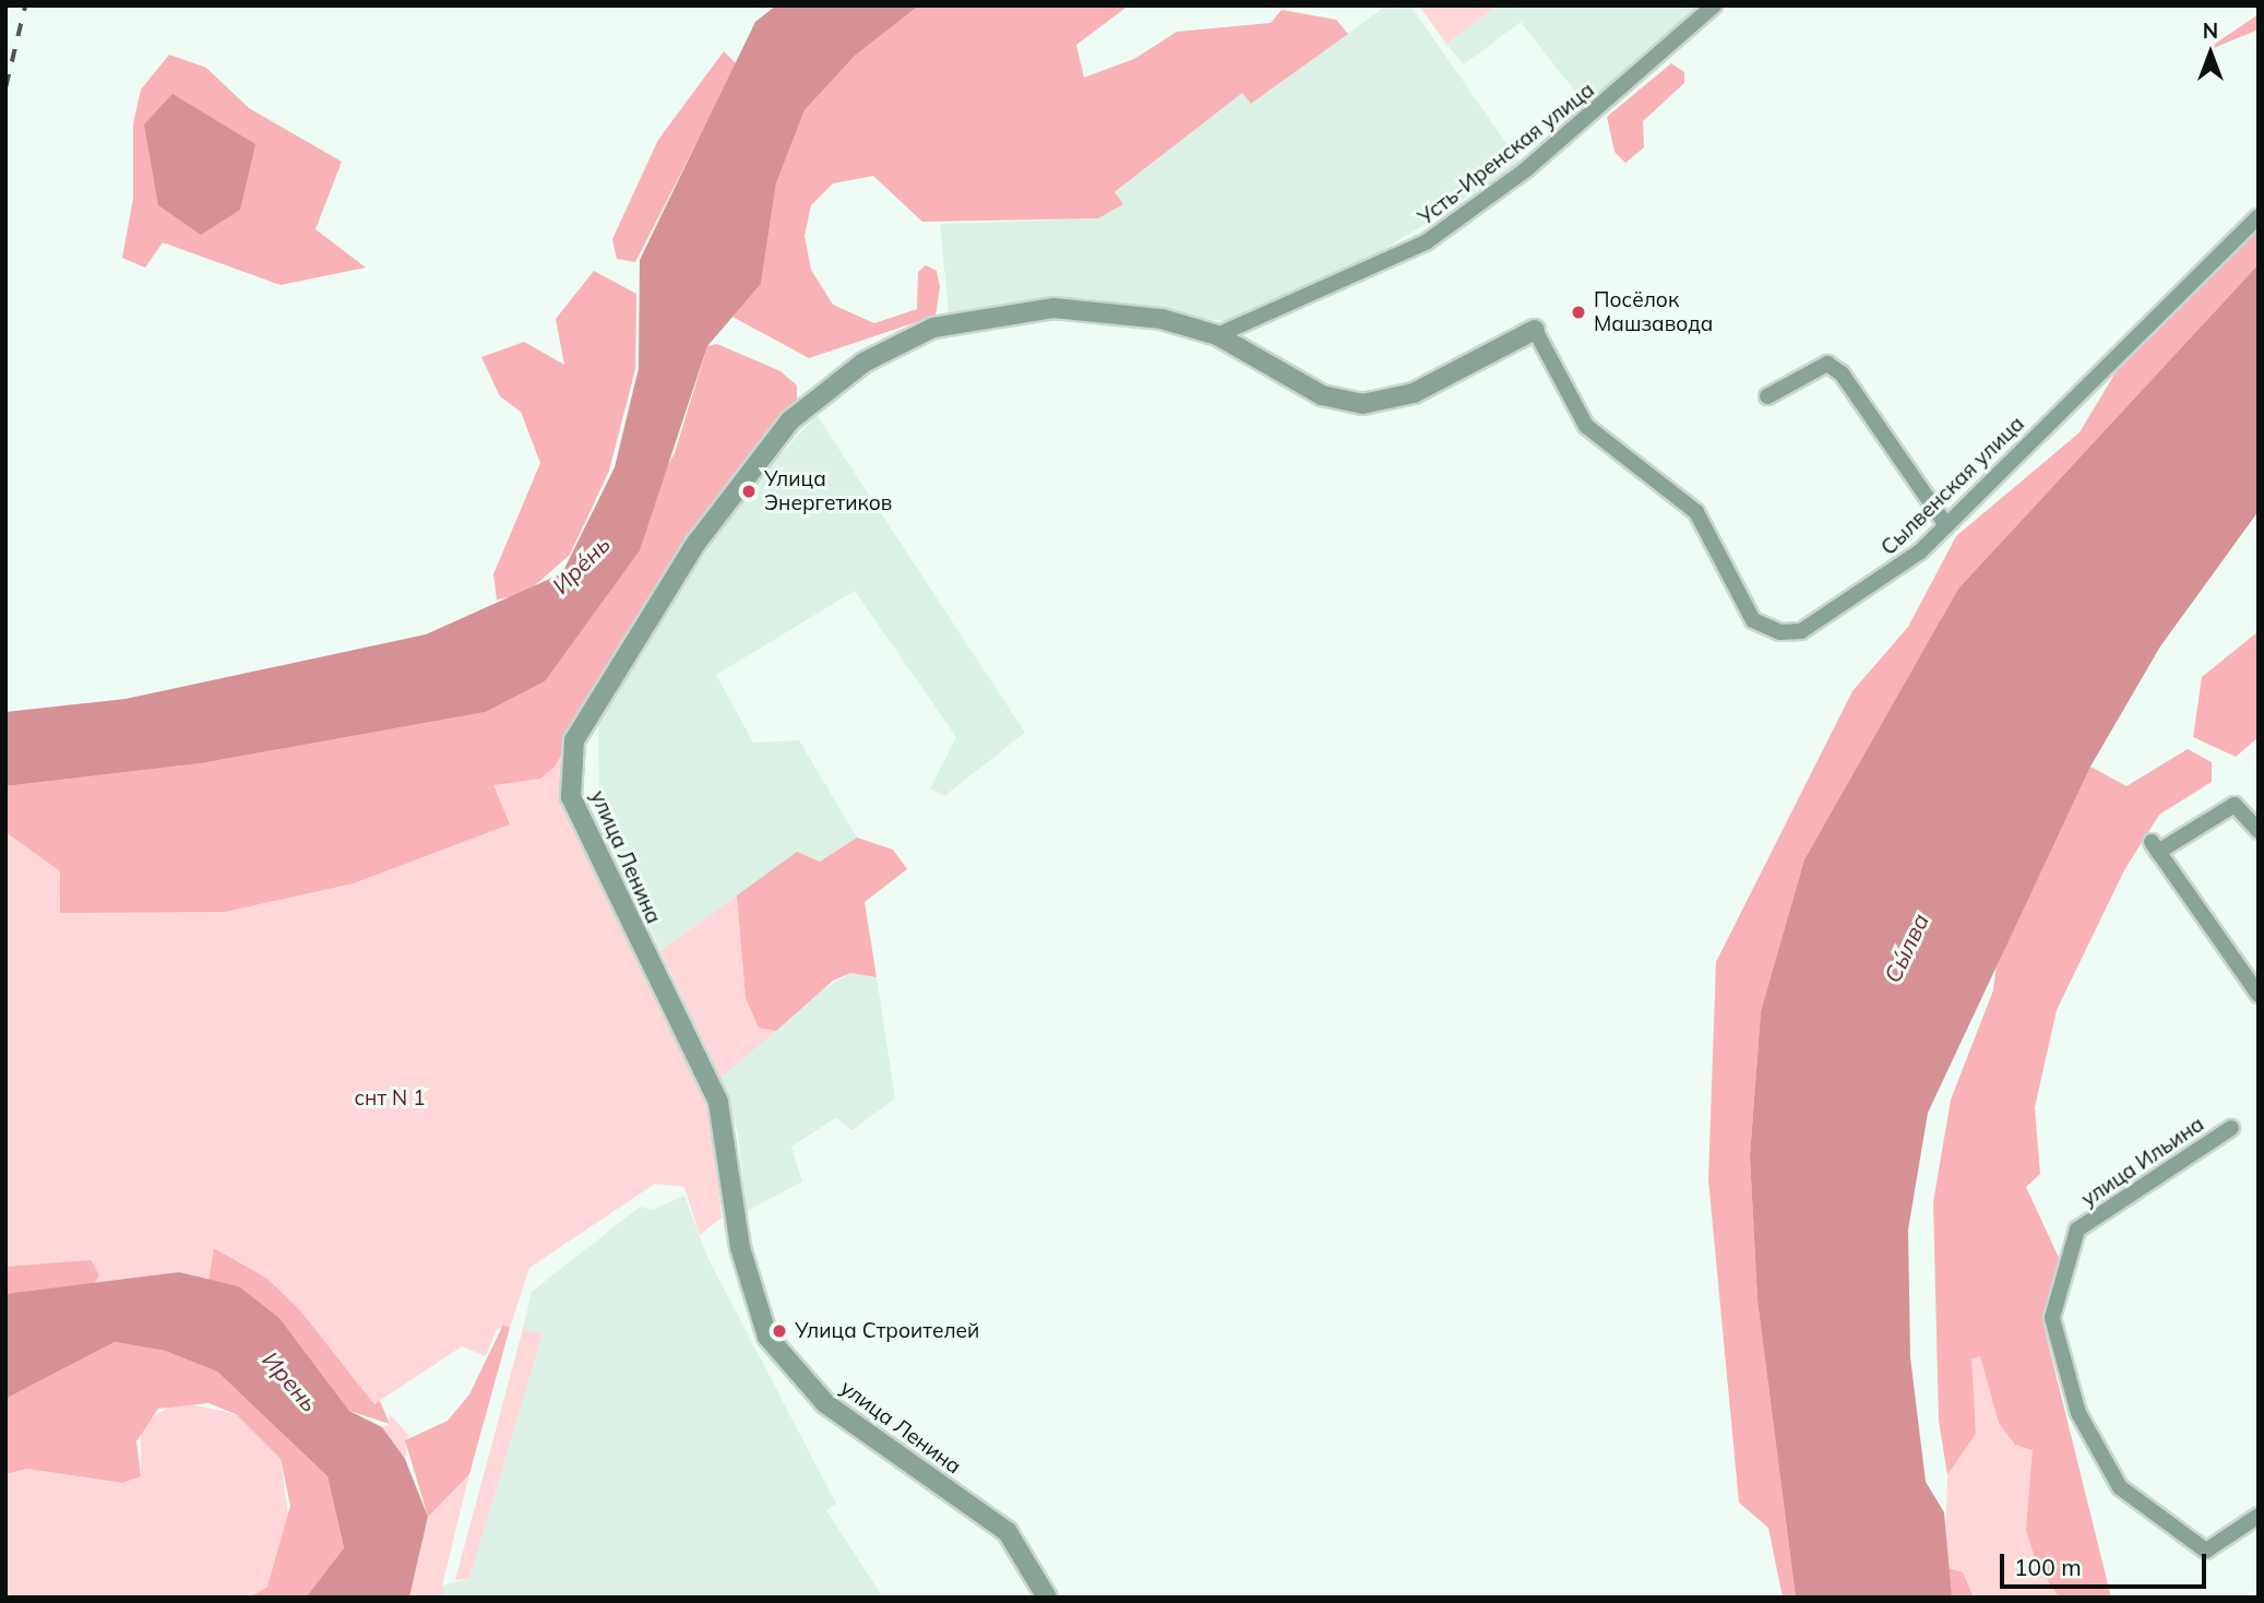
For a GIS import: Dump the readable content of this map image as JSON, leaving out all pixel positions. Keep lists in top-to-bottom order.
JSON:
{
  "streets": {
    "street": [
      "Усть-Иренская улица",
      "Сылвенская улица",
      "улица Ленина",
      "улица Ильина"
    ]
  },
  "crossings": [
    ["Усть-Иренская улица", "улица Ленина"]
  ],
  "water": ["Ире́нь", "Сы́лва", "Ирень"],
  "parks": ["снт N 1"],
  "places": ["Посёлок Машзавода", "Улица Энергетиков", "Улица Строителей"],
  "scale_bar": "100 m",
  "north": "top"
}
